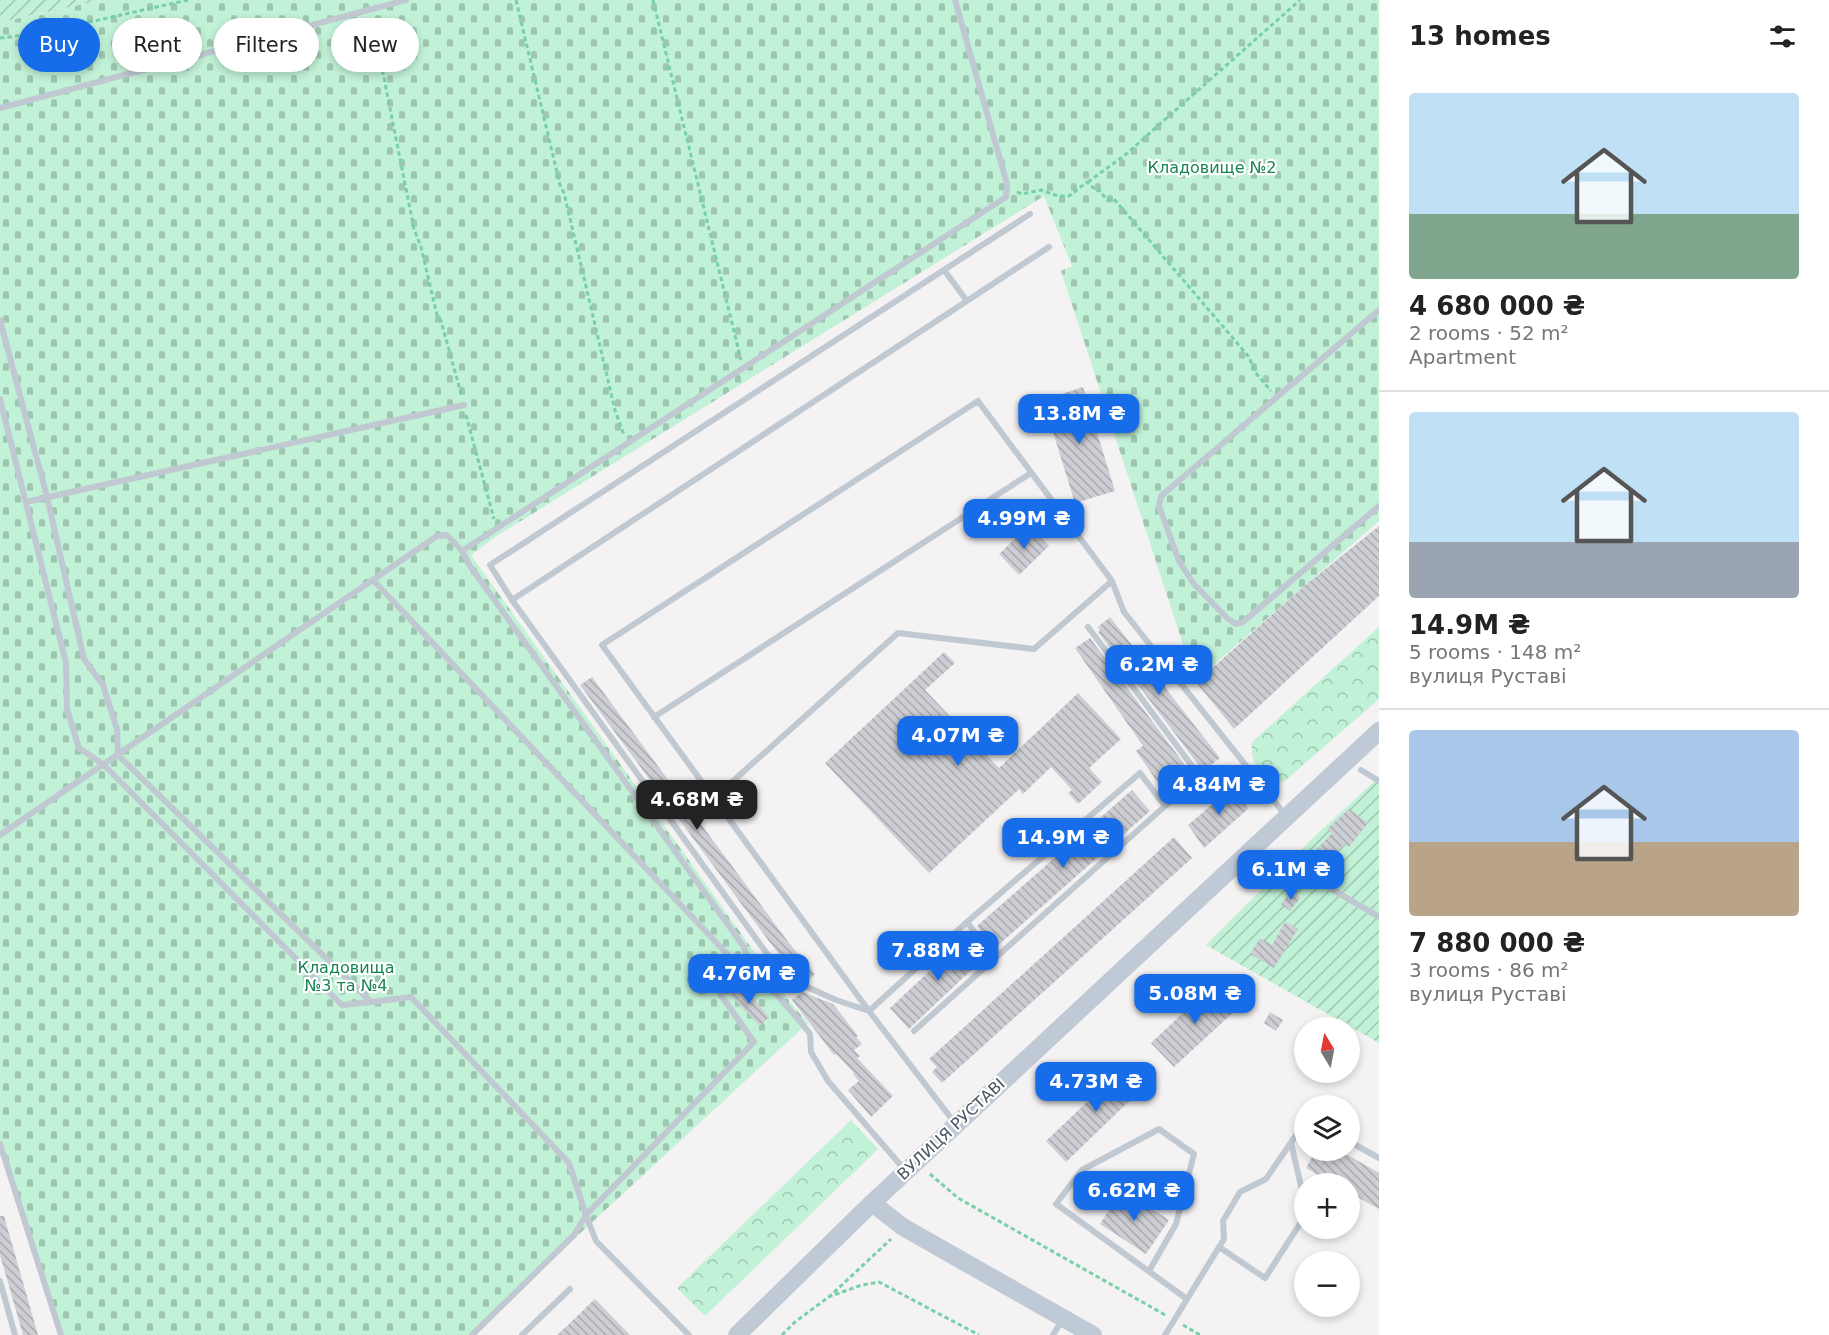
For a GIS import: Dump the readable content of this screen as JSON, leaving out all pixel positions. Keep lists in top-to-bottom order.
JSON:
{
  "streets": {
    "main road": ["ВУЛИЦЯ РУСТАВІ"]
  },
  "parks": ["Кладовище №2", "Кладовища №3 та №4"],
  "north": "top",
  "page": {
    "heading": "13 homes",
    "chip": [
      "Buy",
      "Rent",
      "Filters",
      "New"
    ],
    "list": [
      {
        "name": "4 680 000 ₴",
        "note": "2 rooms · 52 m² · Apartment"
      },
      {
        "name": "14.9M ₴",
        "note": "5 rooms · 148 m² · вулиця Руставі"
      },
      {
        "name": "7 880 000 ₴",
        "note": "3 rooms · 86 m² · вулиця Руставі"
      }
    ],
    "price": [
      "13.8M ₴",
      "4.99M ₴",
      "6.2M ₴",
      "4.07M ₴",
      "4.84M ₴",
      "4.68M ₴",
      "14.9M ₴",
      "6.1M ₴",
      "7.88M ₴",
      "4.76M ₴",
      "5.08M ₴",
      "4.73M ₴",
      "6.62M ₴"
    ],
    "map_buttons": ["+", "−"]
  }
}
